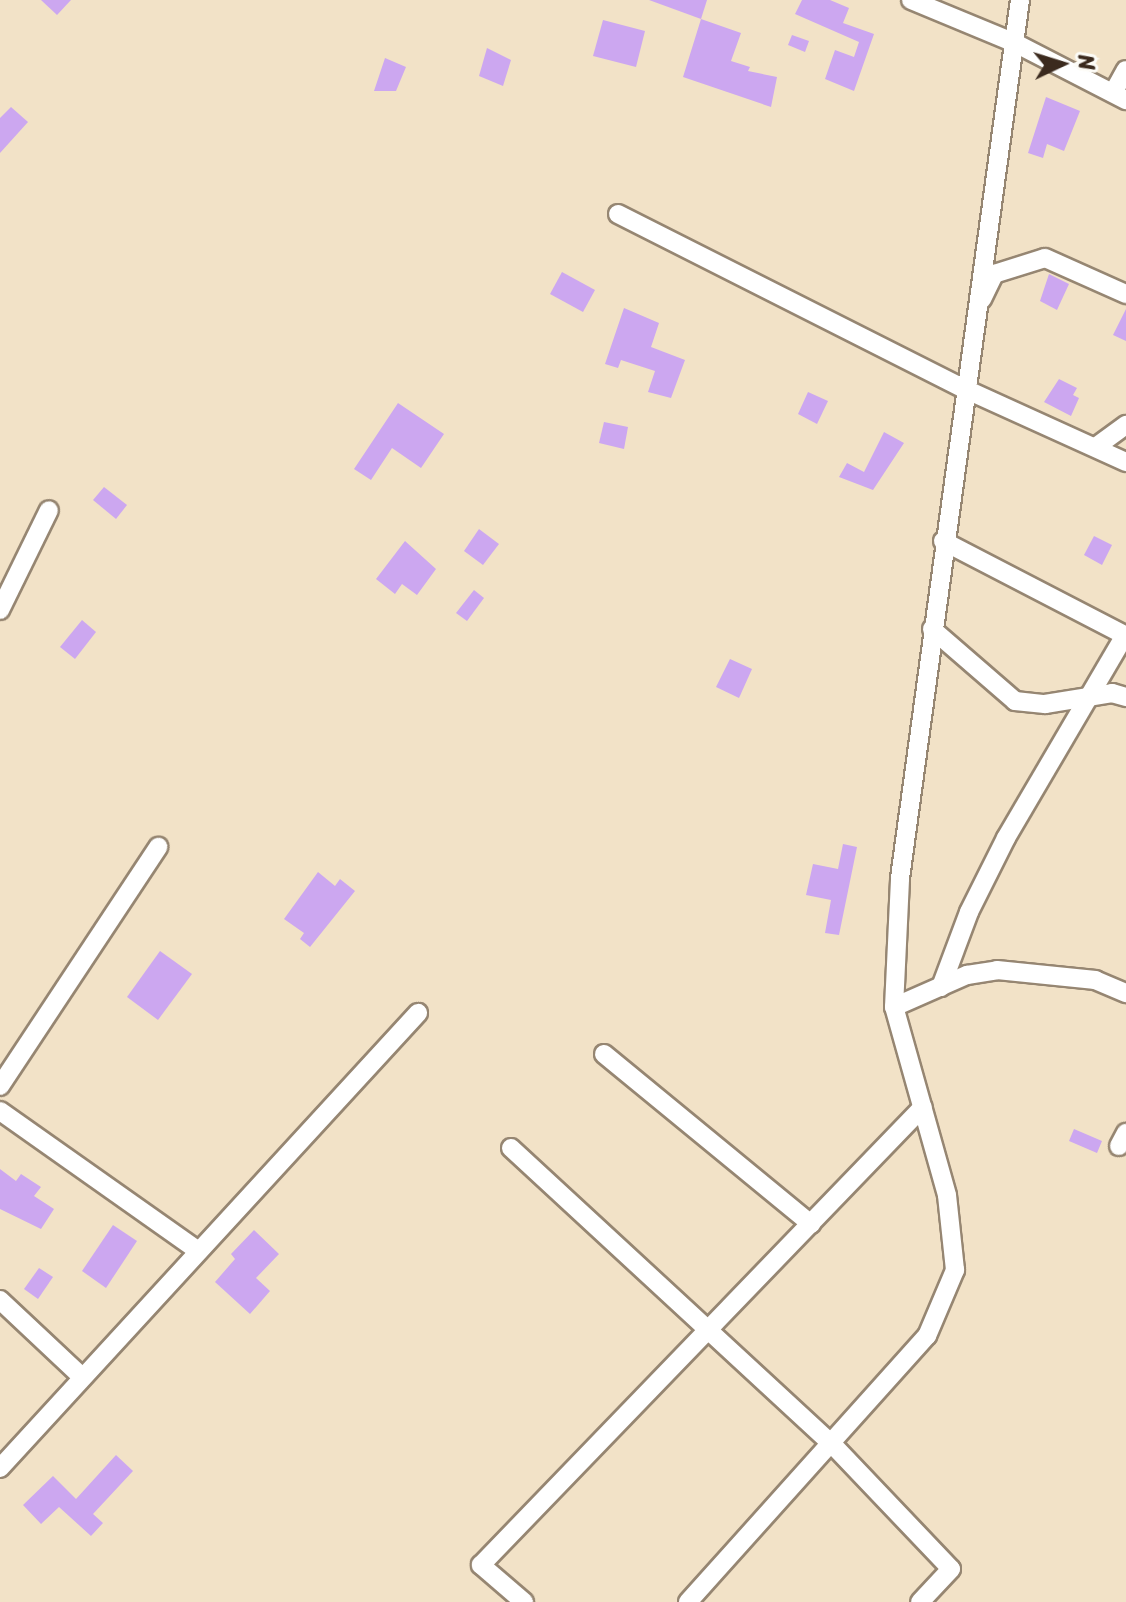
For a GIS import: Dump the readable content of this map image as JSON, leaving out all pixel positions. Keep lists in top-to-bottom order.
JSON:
{
  "north": "right"
}
